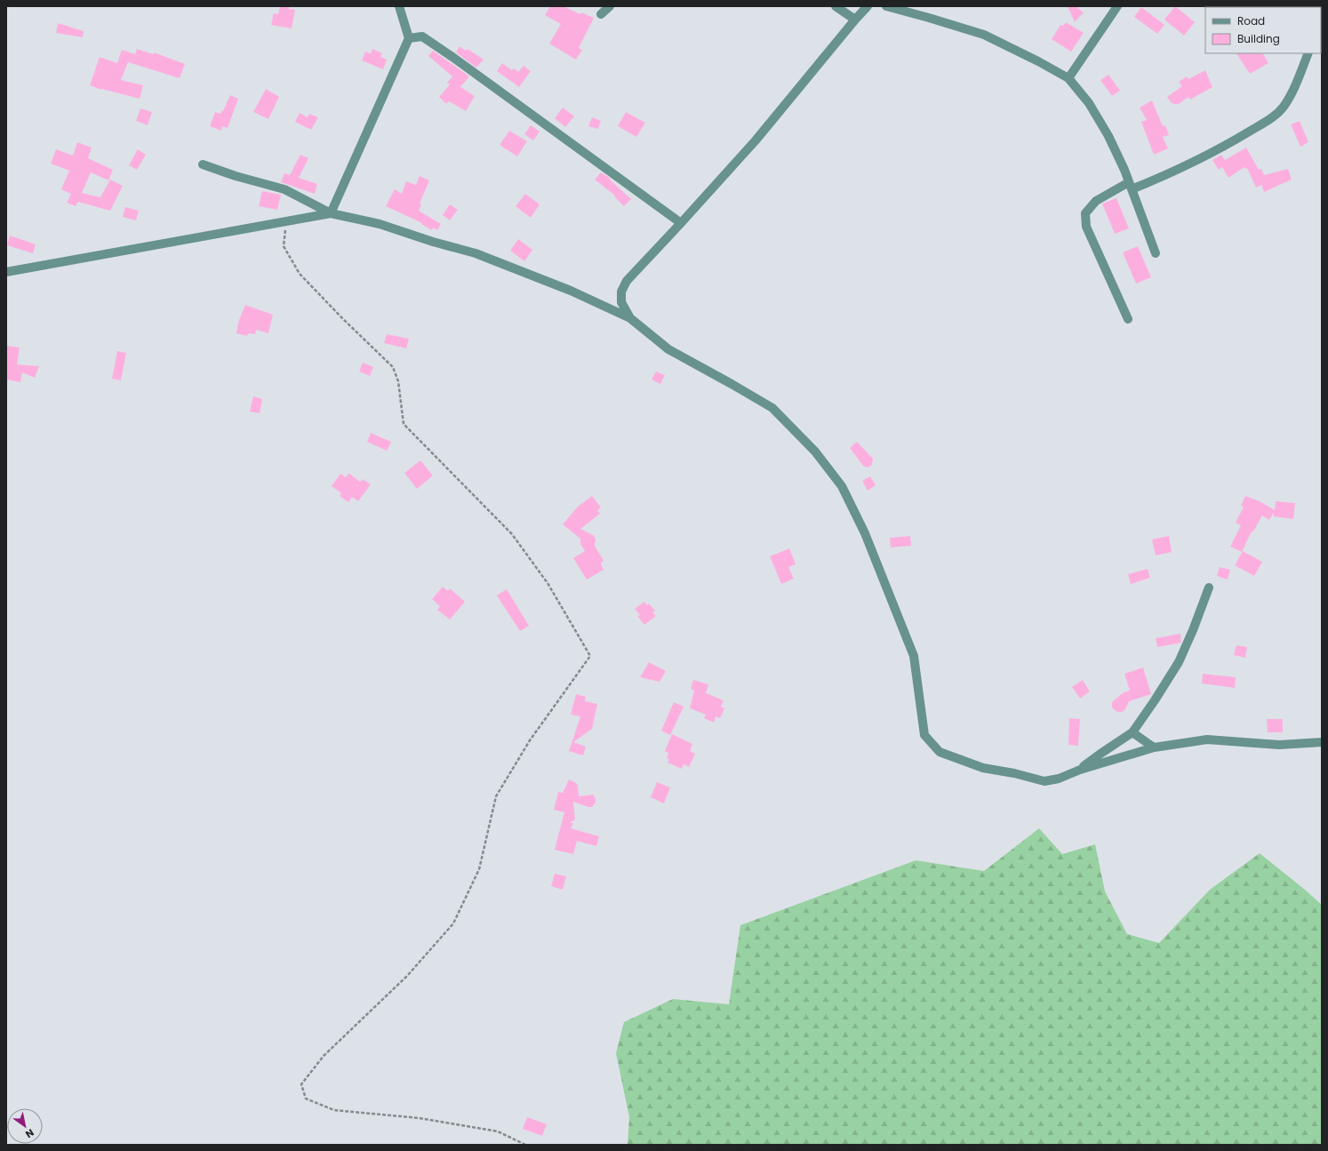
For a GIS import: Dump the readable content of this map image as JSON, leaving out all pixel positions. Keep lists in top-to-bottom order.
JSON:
{
  "legend": ["Road", "Building"],
  "north": "bottom right"
}
